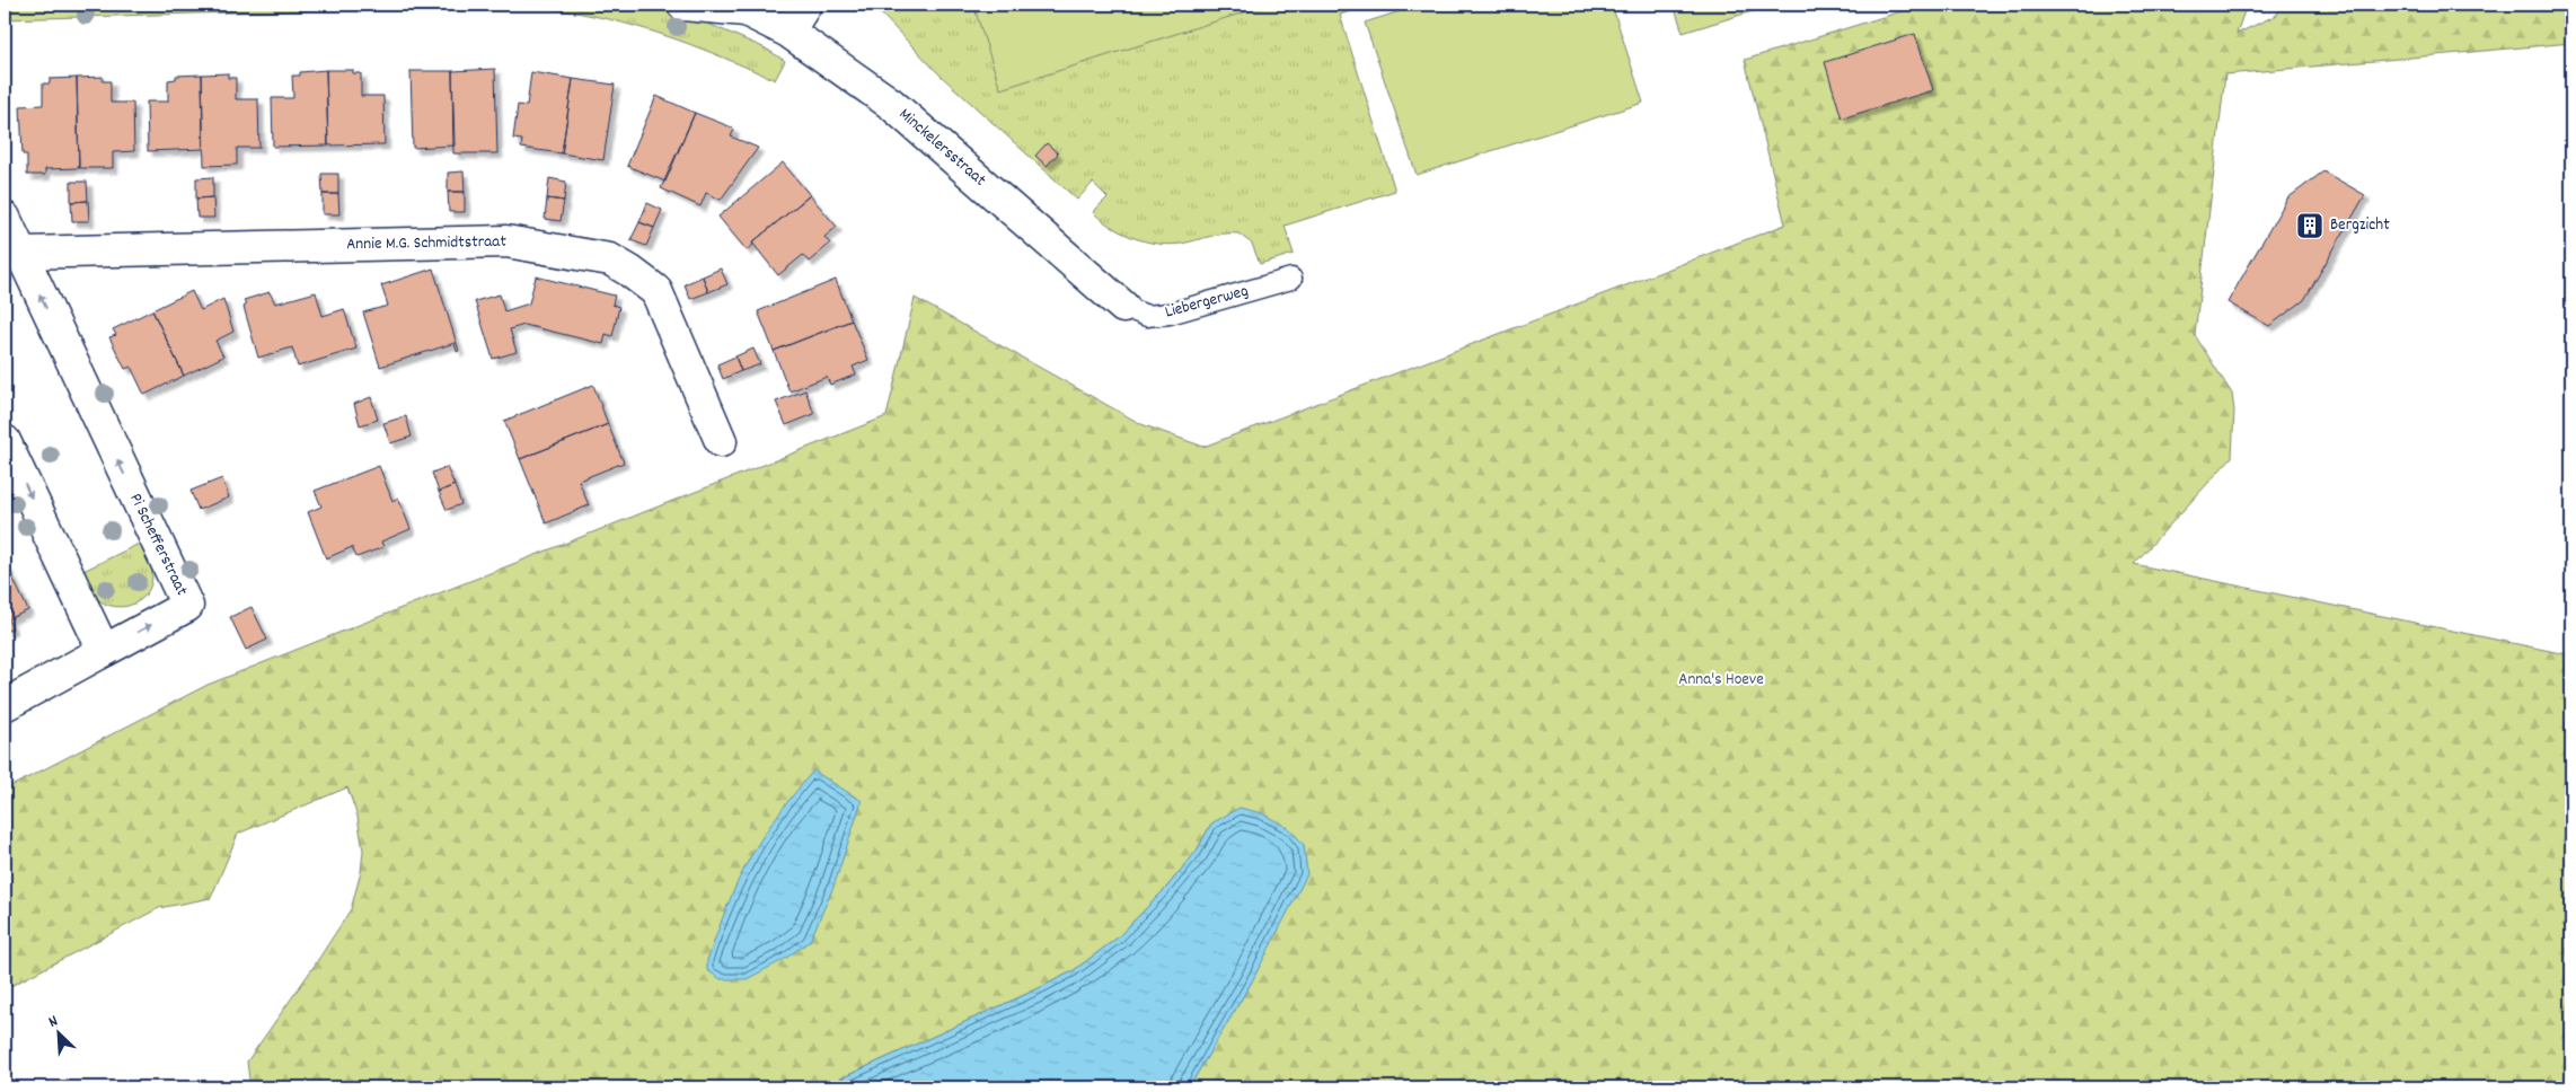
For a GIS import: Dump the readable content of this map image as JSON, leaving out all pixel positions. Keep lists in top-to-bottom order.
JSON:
{
  "streets": {
    "street": ["Minckelersstraat", "Annie M.G. Schmidtstraat", "Pi Schefferstraat"],
    "lane": ["Liebergerweg"]
  },
  "crossings": [
    ["Minckelersstraat", "Liebergerweg"],
    ["Annie M.G. Schmidtstraat", "Pi Schefferstraat"]
  ],
  "parks": ["Anna's Hoeve"],
  "places": {
    "building": ["Bergzicht"]
  },
  "north": "top left"
}
